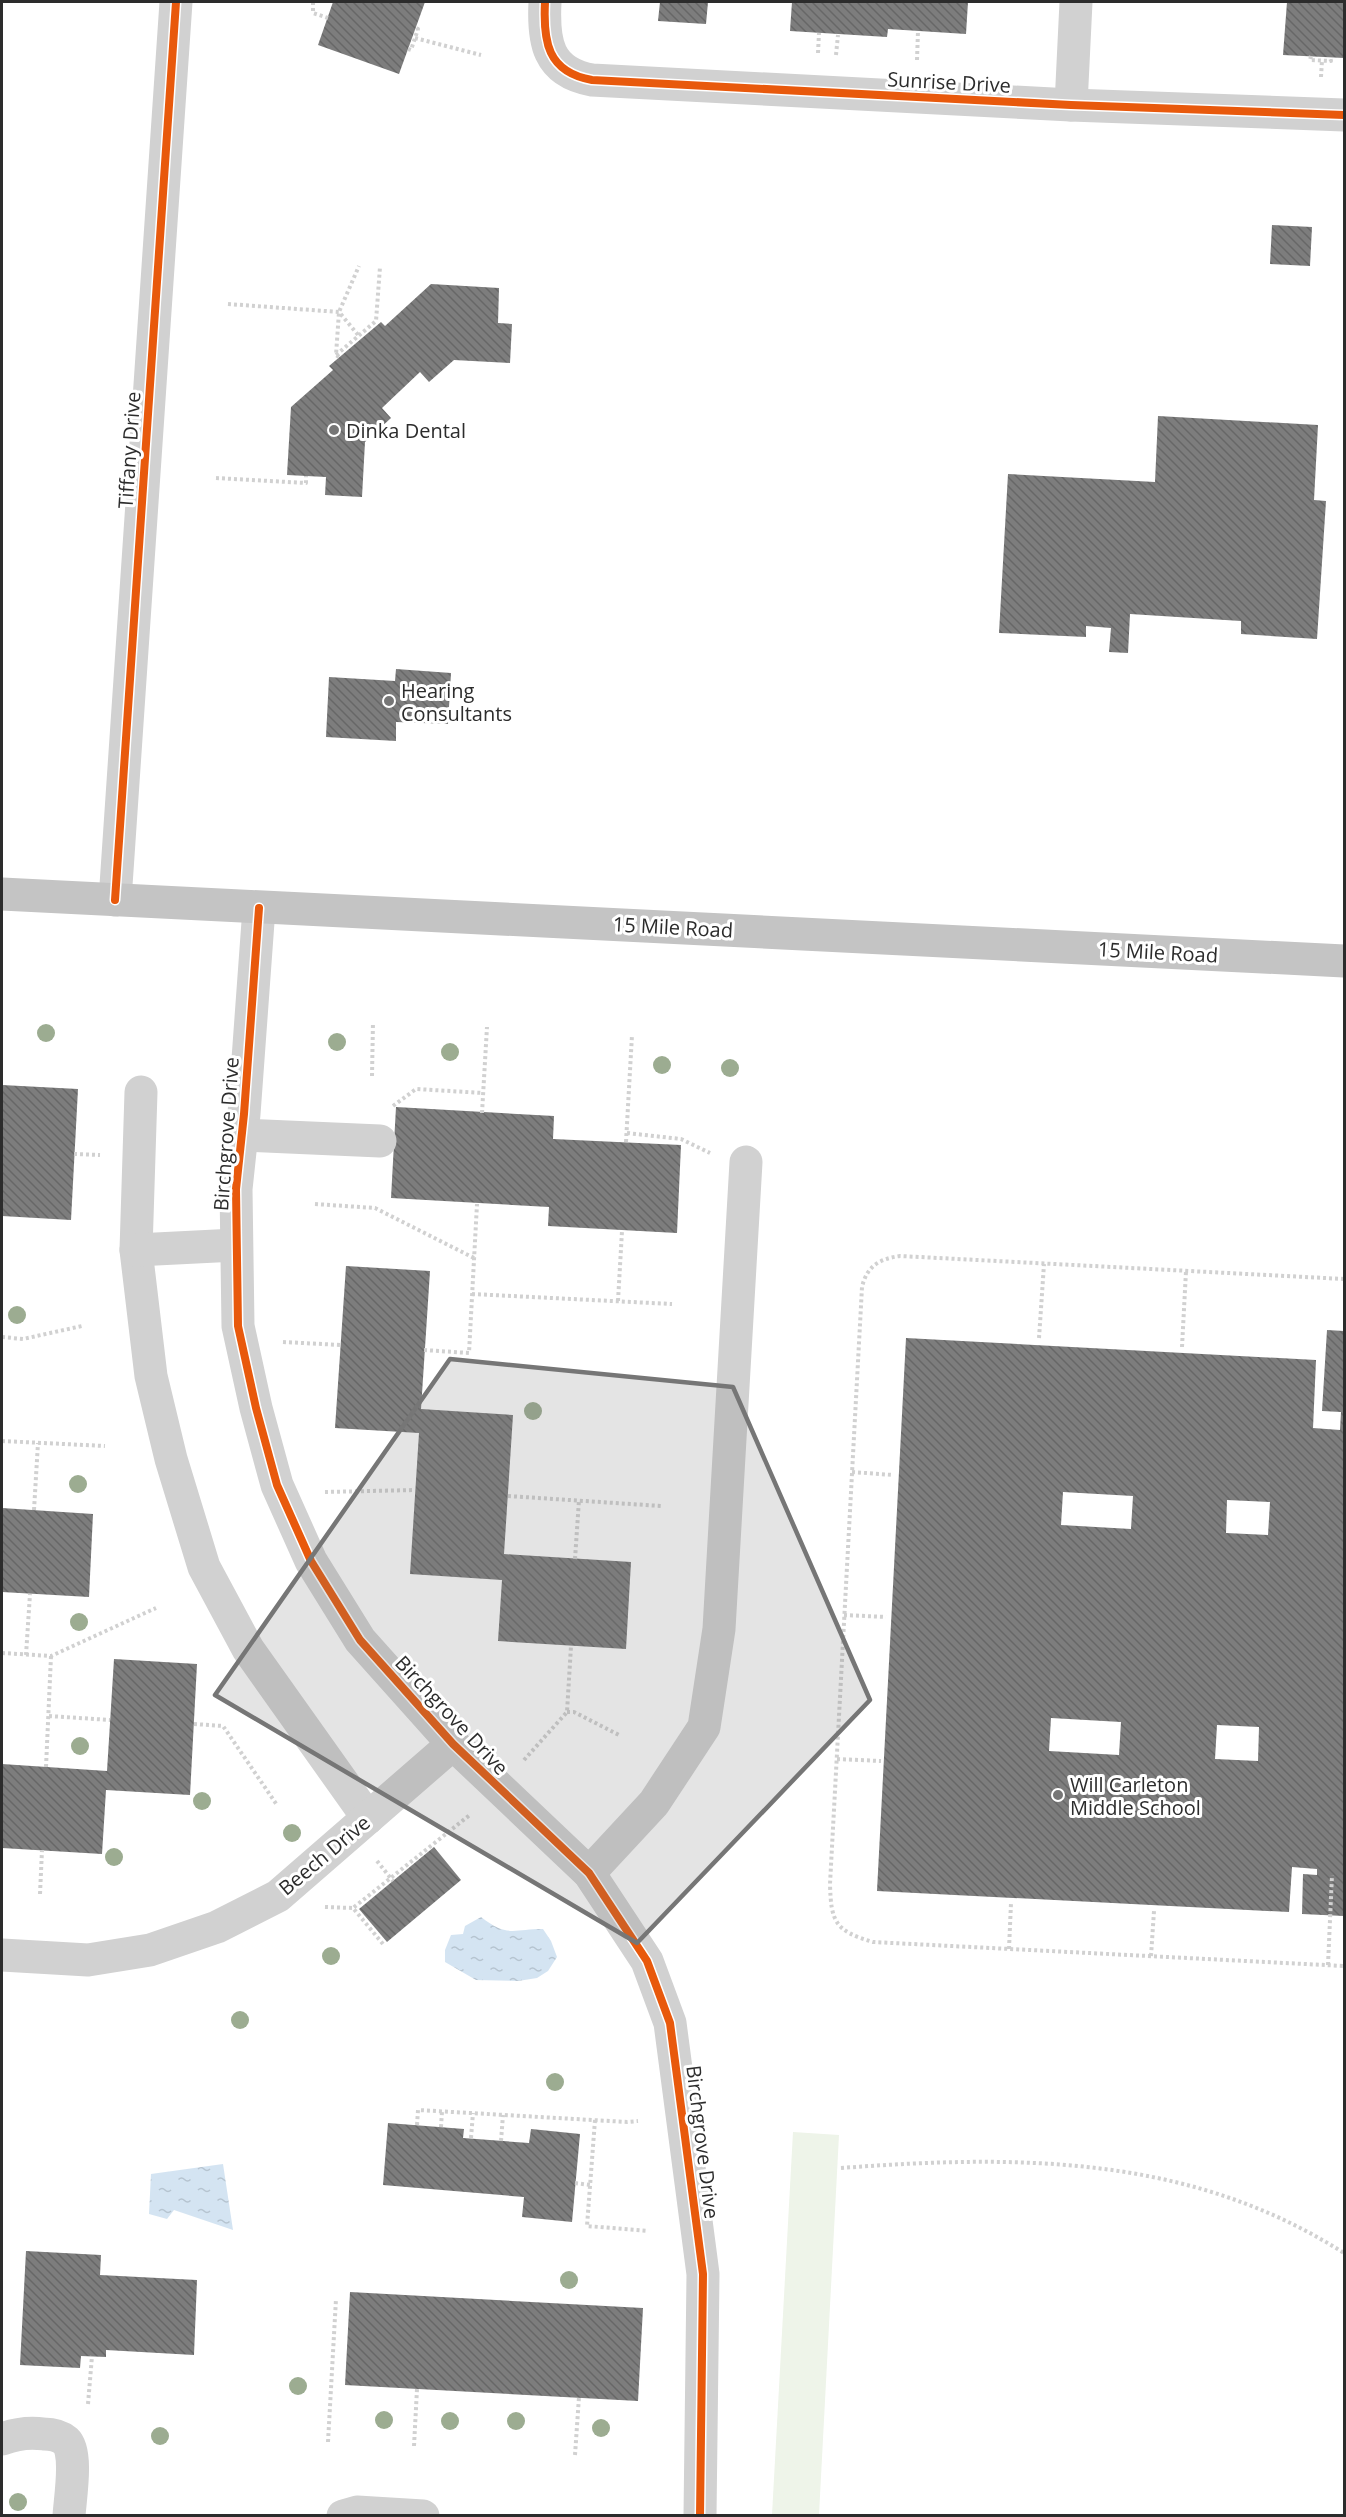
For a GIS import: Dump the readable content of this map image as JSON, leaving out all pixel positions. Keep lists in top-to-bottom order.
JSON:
{
  "streets": {
    "main road": ["15 Mile Road"],
    "street": [
      "Sunrise Drive",
      "Tiffany Drive",
      "Birchgrove Drive",
      "Beech Drive"
    ]
  },
  "crossings": [
    ["Tiffany Drive", "15 Mile Road"],
    ["15 Mile Road", "Birchgrove Drive"],
    ["Birchgrove Drive", "Beech Drive"]
  ],
  "places": ["Dinka Dental", "Hearing Consultants", "Will Carleton Middle School"]
}
